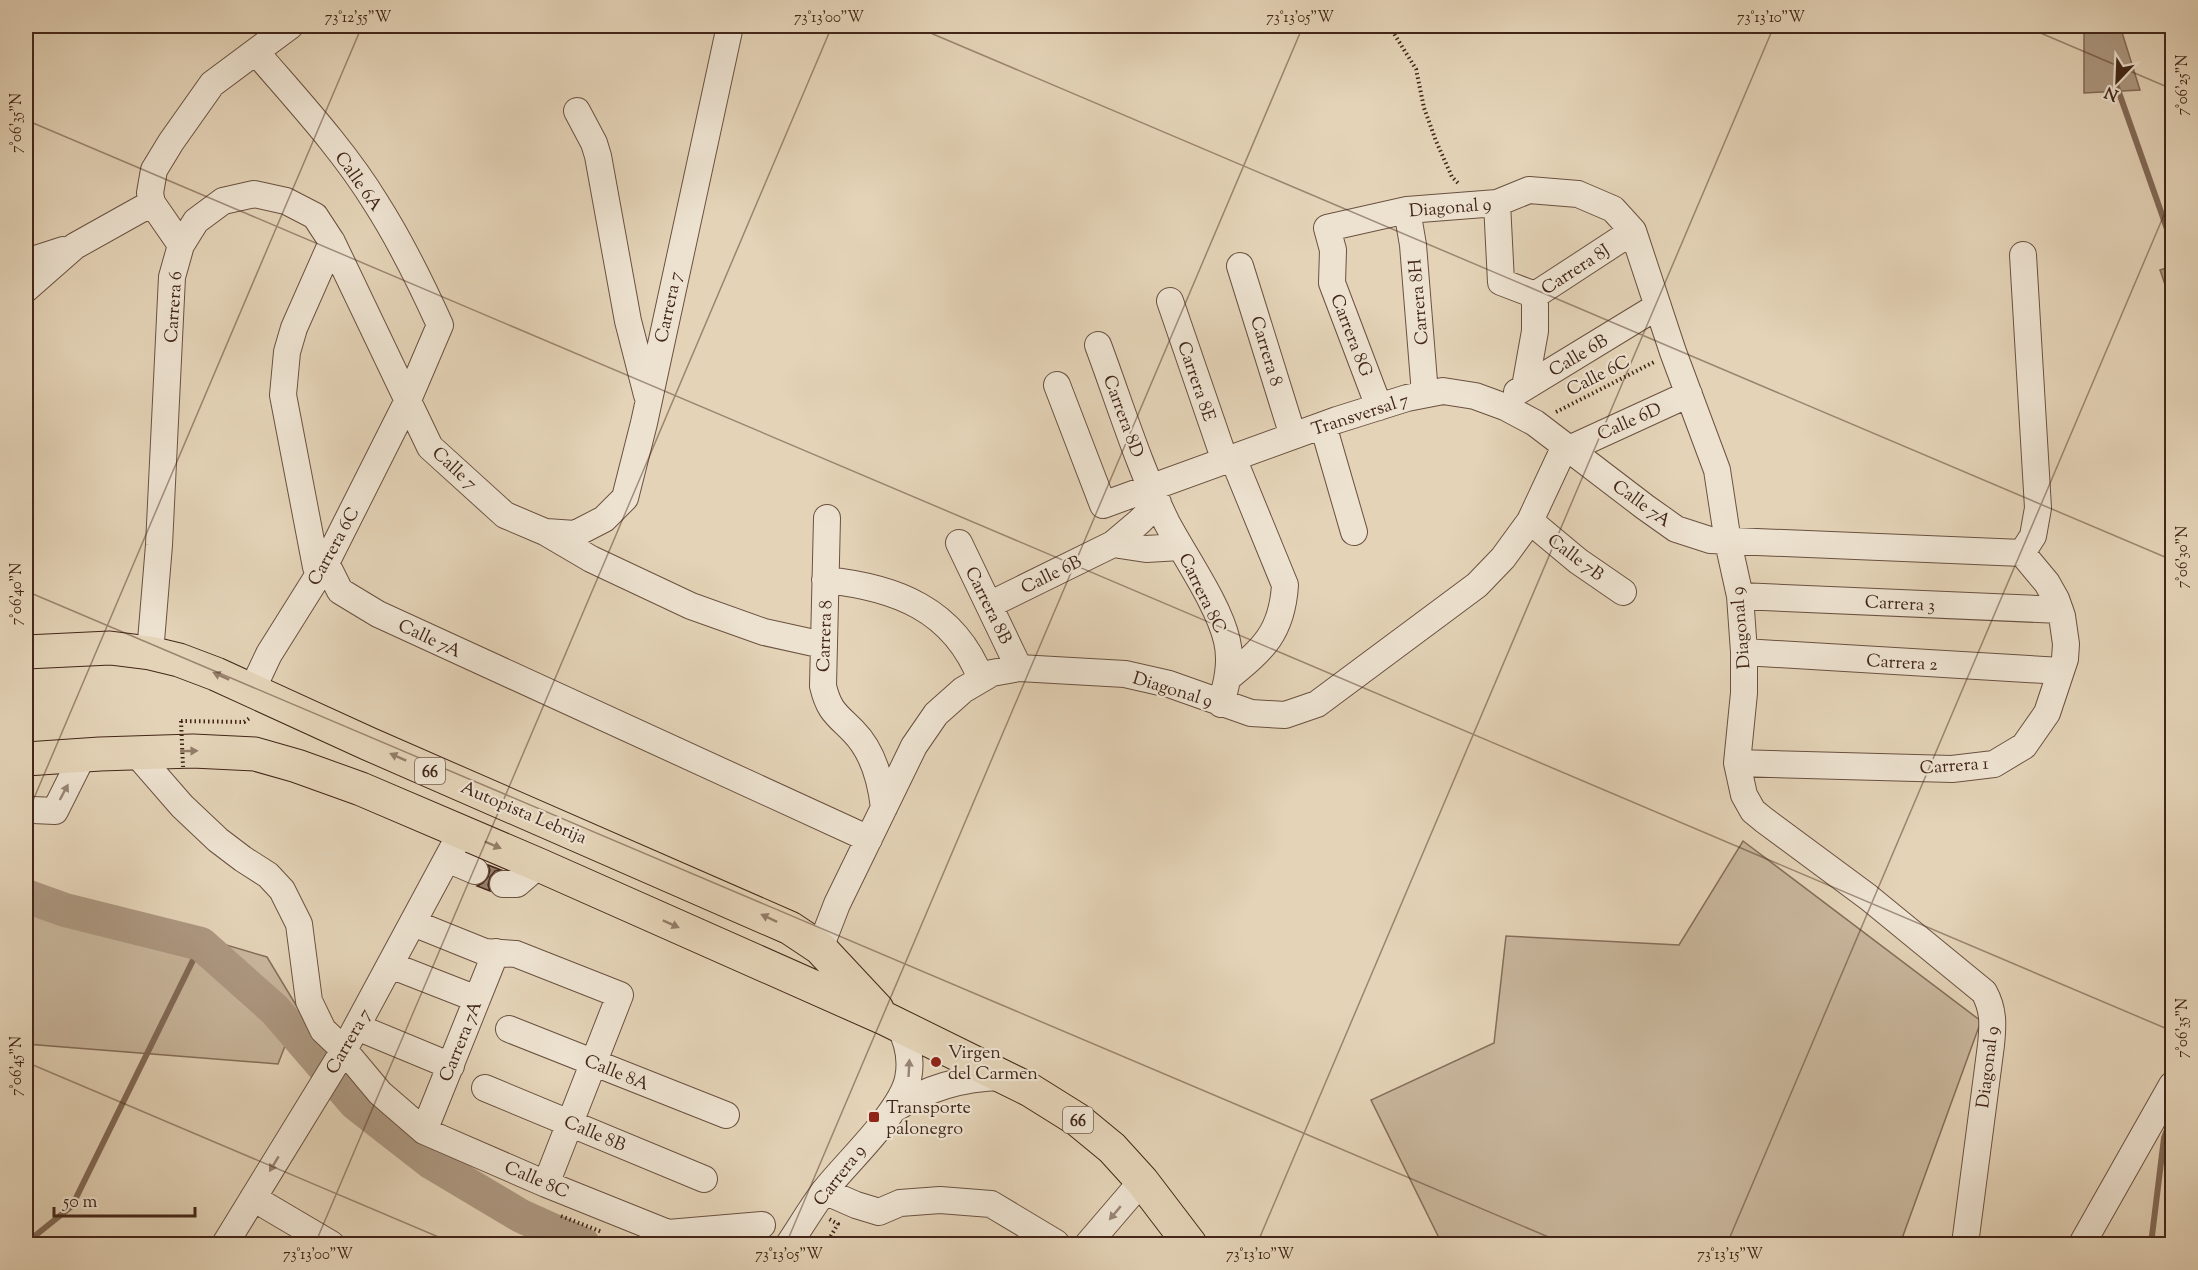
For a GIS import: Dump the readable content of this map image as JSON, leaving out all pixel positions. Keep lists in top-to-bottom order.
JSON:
{
  "streets": {
    "highway": ["66", "Autopista Lebrija"],
    "street": [
      "Calle 6A",
      "Diagonal 9",
      "Carrera 8J",
      "Carrera 8H",
      "Carrera 6",
      "Carrera 7",
      "Carrera 8G",
      "Carrera 8",
      "Calle 6B",
      "Carrera 8E",
      "Transversal 7",
      "Carrera 8D",
      "Calle 6D",
      "Calle 7",
      "Calle 7A",
      "Carrera 6C",
      "Calle 7B",
      "Carrera 8C",
      "Carrera 3",
      "Carrera 8B",
      "Carrera 2",
      "Carrera 1",
      "Carrera 7A",
      "Calle 8A",
      "Calle 8B",
      "Carrera 9",
      "Calle 8C"
    ],
    "path": ["Calle 6C"]
  },
  "crossings": [
    ["Calle 6A", "Carrera 6C"],
    ["Diagonal 9", "Carrera 8J"],
    ["Diagonal 9", "Carrera 8H"],
    ["Diagonal 9", "Carrera 8G"],
    ["Diagonal 9", "Carrera 8"],
    ["Diagonal 9", "Calle 6B"],
    ["Diagonal 9", "Calle 6C"],
    ["Diagonal 9", "Transversal 7"],
    ["Diagonal 9", "Calle 6D"],
    ["Diagonal 9", "Calle 7A"],
    ["Diagonal 9", "Calle 7B"],
    ["Diagonal 9", "Carrera 8C"],
    ["Diagonal 9", "Carrera 3"],
    ["Diagonal 9", "Carrera 8B"],
    ["Diagonal 9", "Carrera 2"],
    ["Diagonal 9", "Carrera 1"],
    ["Diagonal 9", "Autopista Lebrija"],
    ["Carrera 8J", "Calle 6B"],
    ["Carrera 8H", "Transversal 7"],
    ["Carrera 6", "Calle 7"],
    ["Carrera 6", "Autopista Lebrija"],
    ["Carrera 7", "Calle 7"],
    ["Carrera 7", "Autopista Lebrija"],
    ["Carrera 7", "Calle 8C"],
    ["Carrera 8G", "Transversal 7"],
    ["Carrera 8", "Transversal 7"],
    ["Carrera 8", "Calle 7"],
    ["Calle 6B", "Transversal 7"],
    ["Calle 6B", "Carrera 8D"],
    ["Calle 6B", "Carrera 8C"],
    ["Calle 6B", "Carrera 8B"],
    ["Calle 6C", "Transversal 7"],
    ["Carrera 8E", "Transversal 7"],
    ["Transversal 7", "Carrera 8D"],
    ["Transversal 7", "Calle 6D"],
    ["Transversal 7", "Calle 7A"],
    ["Transversal 7", "Carrera 8C"],
    ["Carrera 8D", "Carrera 8C"],
    ["Calle 6D", "Calle 7A"],
    ["Calle 7", "Calle 7A"],
    ["Calle 7", "Carrera 6C"],
    ["Calle 7A", "Carrera 6C"],
    ["Calle 7A", "Carrera 1"],
    ["Carrera 6C", "Autopista Lebrija"],
    ["Carrera 3", "Carrera 1"],
    ["Carrera 2", "Carrera 1"],
    ["Autopista Lebrija", "Carrera 9"],
    ["Autopista Lebrija", "Calle 8C"],
    ["Carrera 7A", "Calle 8C"]
  ],
  "places": {
    "other": ["Virgen del Carmen"],
    "transit": ["Transporte palonegro"]
  },
  "scale_bar": "50 m",
  "north": "bottom left",
  "coordinates": [
    "73°12'55\"W",
    "73°13'00\"W",
    "73°13'05\"W",
    "73°13'10\"W",
    "7°06'25\"N",
    "7°06'35\"N",
    "7°06'30\"N",
    "7°06'40\"N",
    "7°06'45\"N",
    "73°13'15\"W"
  ]
}
